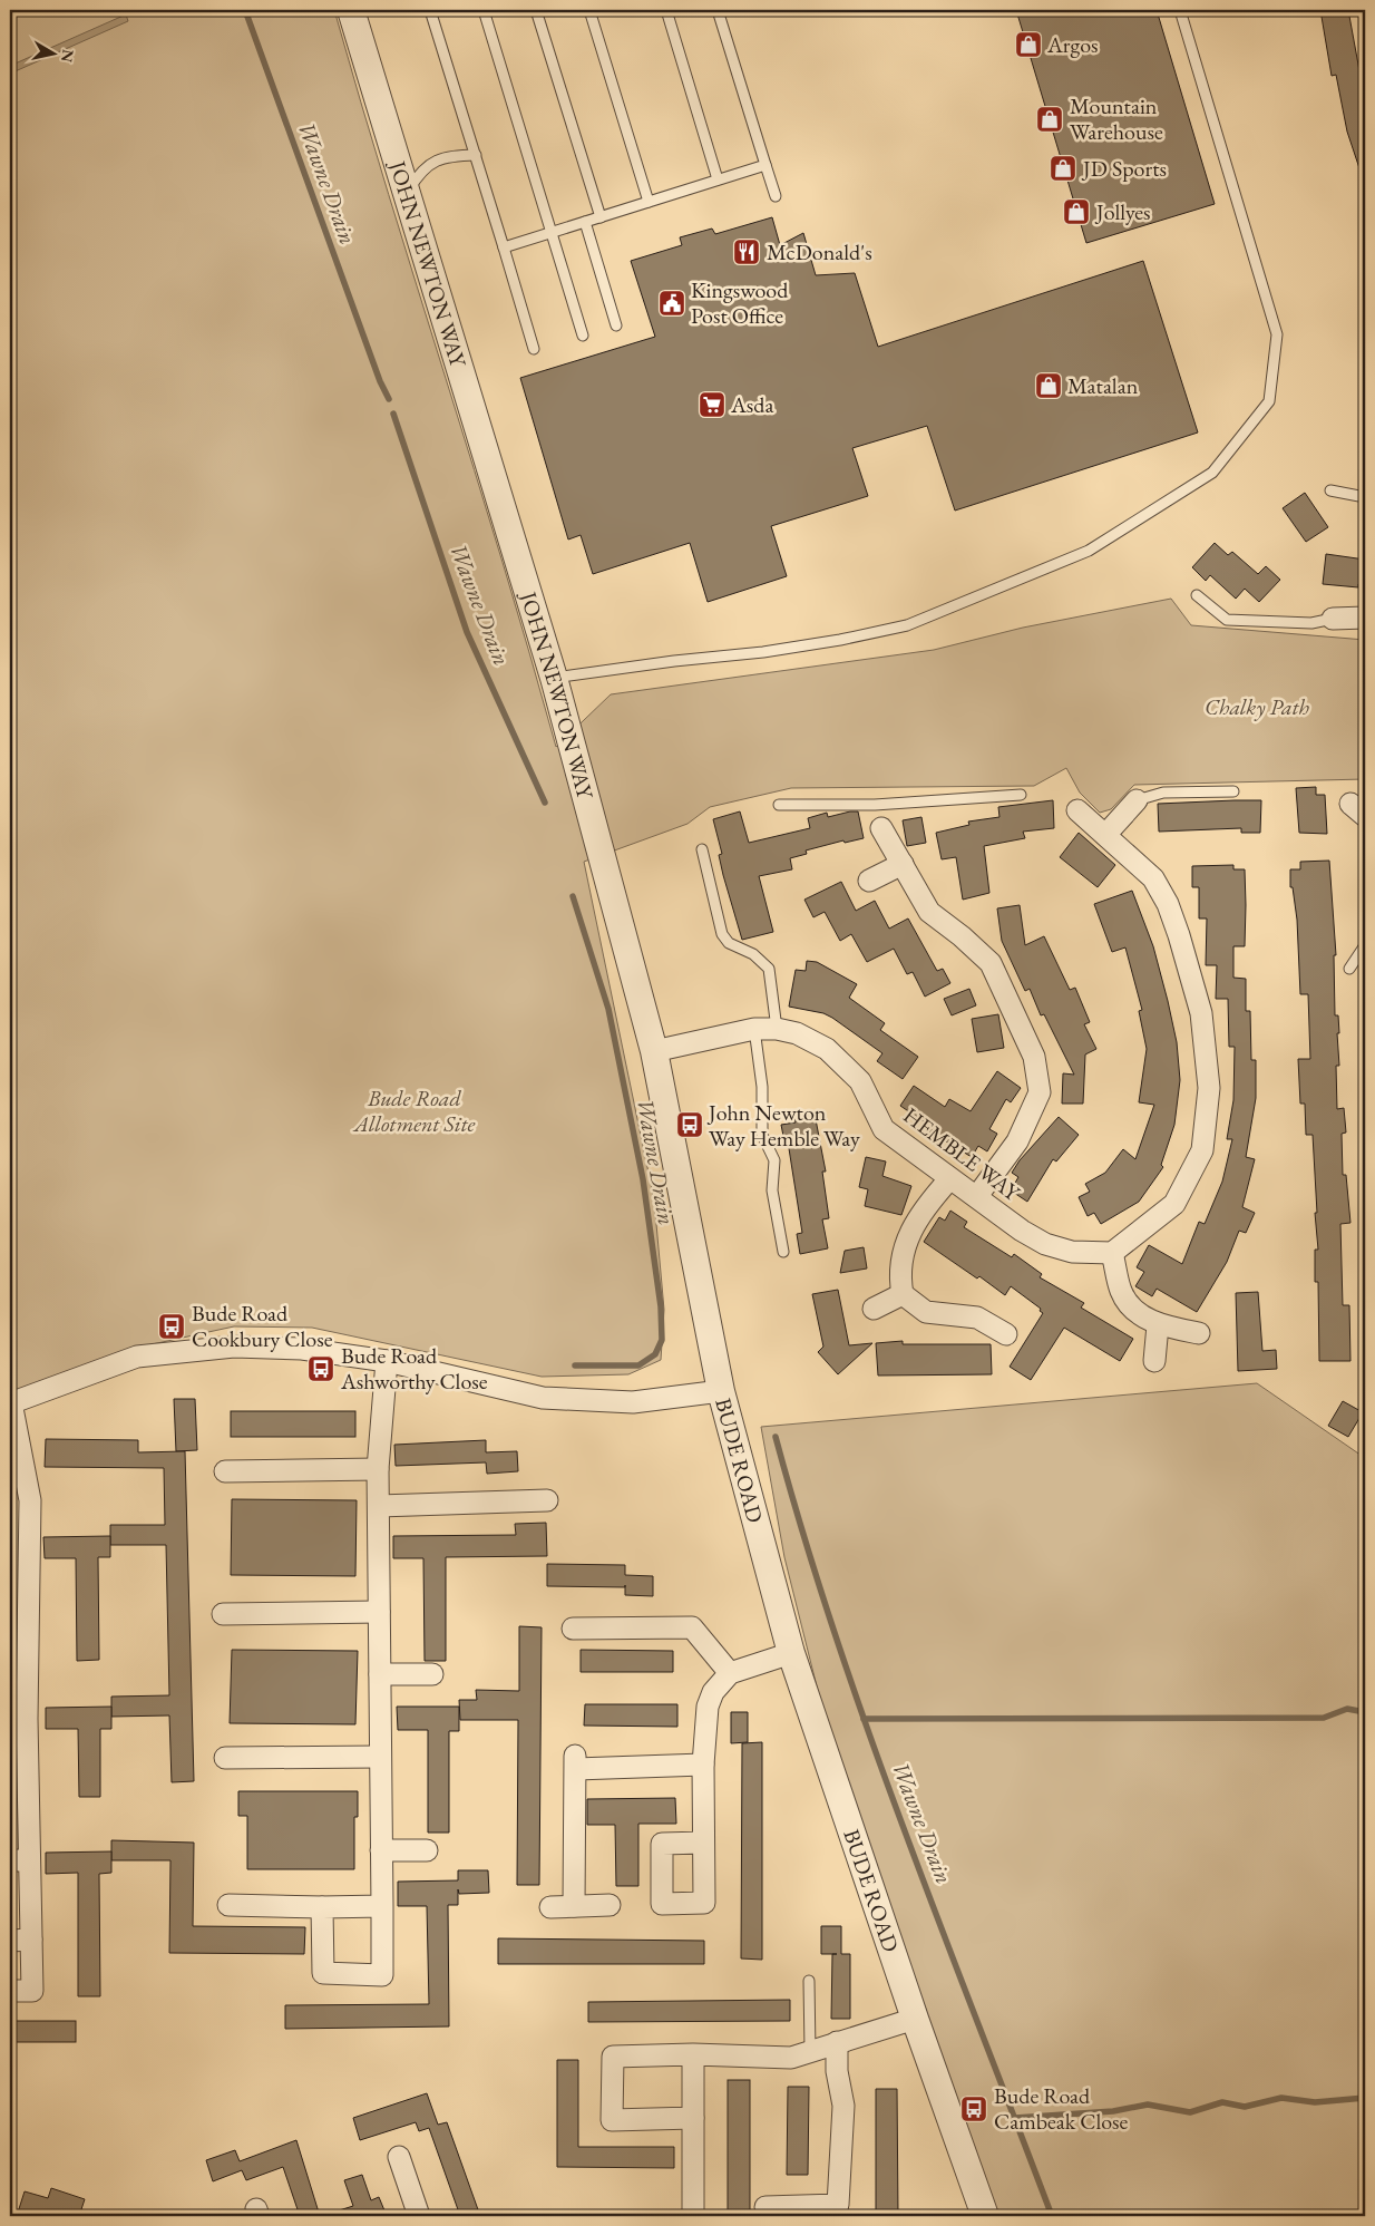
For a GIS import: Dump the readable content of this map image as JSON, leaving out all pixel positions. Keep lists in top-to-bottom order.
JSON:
{
  "streets": {
    "street": ["JOHN NEWTON WAY", "HEMBLE WAY", "BUDE ROAD"]
  },
  "crossings": [
    ["JOHN NEWTON WAY", "HEMBLE WAY"],
    ["JOHN NEWTON WAY", "BUDE ROAD"]
  ],
  "water": ["Wawne Drain"],
  "parks": ["Chalky Path", "Bude Road Allotment Site"],
  "places": {
    "shop": [
      "Argos",
      "Mountain Warehouse",
      "JD Sports",
      "Jollyes",
      "Matalan"
    ],
    "restaurant": ["McDonald's"],
    "public building": ["Kingswood Post Office"],
    "supermarket": ["Asda"],
    "bus stop": [
      "John Newton Way Hemble Way",
      "Bude Road Cookbury Close",
      "Bude Road Ashworthy Close",
      "Bude Road Cambeak Close"
    ]
  },
  "north": "right"
}
